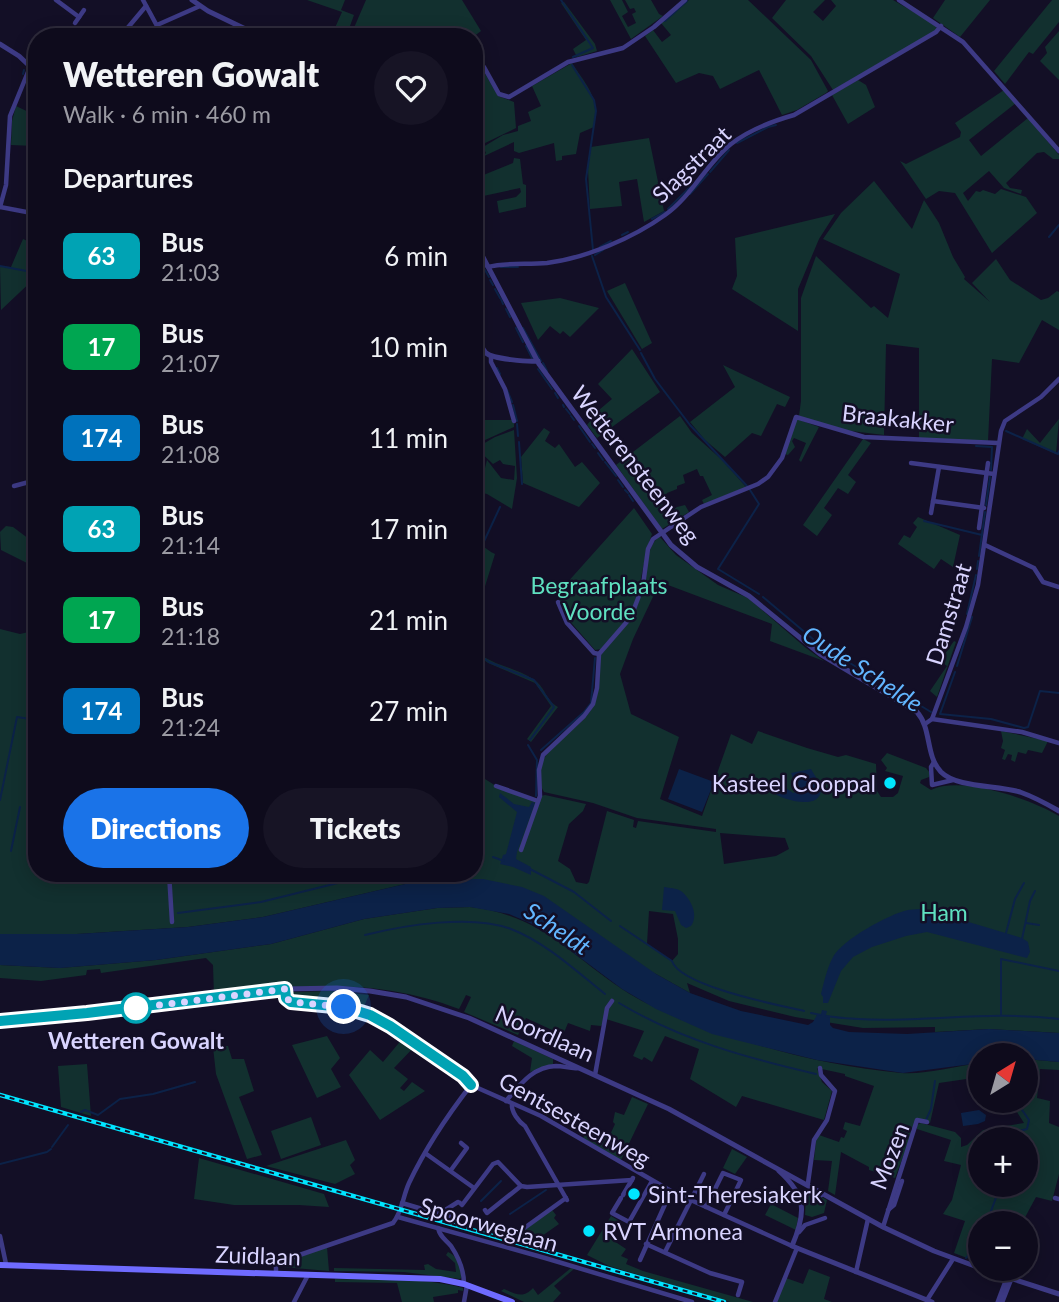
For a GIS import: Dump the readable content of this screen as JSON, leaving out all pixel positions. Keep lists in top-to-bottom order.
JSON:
{
  "streets": {
    "main road": ["Zuidlaan"],
    "street": [
      "Slagstraat",
      "Braakakker",
      "Wetterensteenweg",
      "Damstraat",
      "Noordlaan",
      "Gentsesteenweg",
      "Mozen",
      "Spoorweglaan"
    ]
  },
  "crossings": [
    ["Slagstraat", "Wetterensteenweg"],
    ["Braakakker", "Wetterensteenweg"],
    ["Braakakker", "Damstraat"],
    ["Noordlaan", "Gentsesteenweg"],
    ["Noordlaan", "Mozen"]
  ],
  "water": ["Oude Schelde", "Scheldt"],
  "parks": ["Begraafplaats Voorde", "Ham"],
  "places": [
    "Kasteel Cooppal",
    "Wetteren Gowalt",
    "Sint-Theresiakerk",
    "RVT Armonea"
  ],
  "lines": ["bus line 63"],
  "north": "top right",
  "page": {
    "heading": [
      ["Wetteren Gowalt", "Walk · 6 min · 460 m"],
      "Departures"
    ],
    "list": [
      {
        "mark": "63",
        "name": "Bus",
        "note": "21:03",
        "value": "6 min"
      },
      {
        "mark": "17",
        "name": "Bus",
        "note": "21:07",
        "value": "10 min"
      },
      {
        "mark": "174",
        "name": "Bus",
        "note": "21:08",
        "value": "11 min"
      },
      {
        "mark": "63",
        "name": "Bus",
        "note": "21:14",
        "value": "17 min"
      },
      {
        "mark": "17",
        "name": "Bus",
        "note": "21:18",
        "value": "21 min"
      },
      {
        "mark": "174",
        "name": "Bus",
        "note": "21:24",
        "value": "27 min"
      }
    ],
    "buttons": ["Directions", "Tickets"],
    "map_buttons": ["+", "−"]
  }
}
